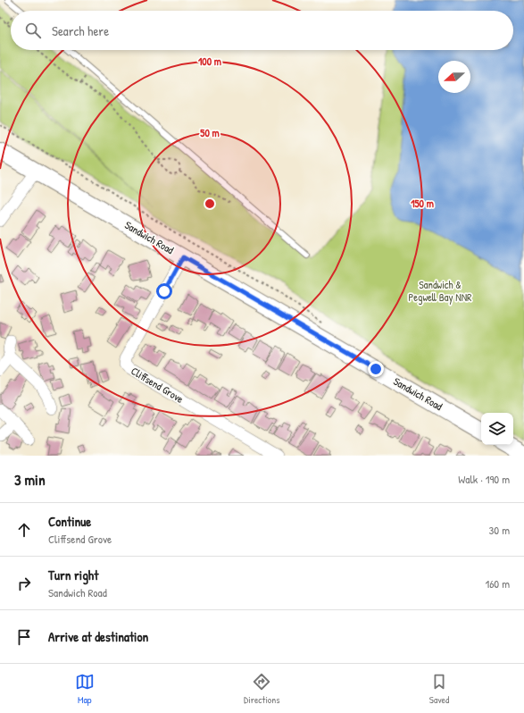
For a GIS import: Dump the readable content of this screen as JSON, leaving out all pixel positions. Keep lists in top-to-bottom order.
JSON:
{
  "streets": {
    "street": ["Sandwich Road", "Cliffsend Grove"]
  },
  "crossings": [
    ["Sandwich Road", "Cliffsend Grove"]
  ],
  "parks": ["Sandwich & Pegwell Bay NNR"],
  "north": "left",
  "page": {
    "search": "Search here",
    "heading": ["3 min", "Walk · 190 m"],
    "list": [
      ["Continue", "Cliffsend Grove", "30 m"],
      ["Turn right", "Sandwich Road", "160 m"],
      "Arrive at destination"
    ],
    "nav": ["Map", "Directions", "Saved"]
  },
  "rings": ["100 m", "50 m", "150 m"]
}
